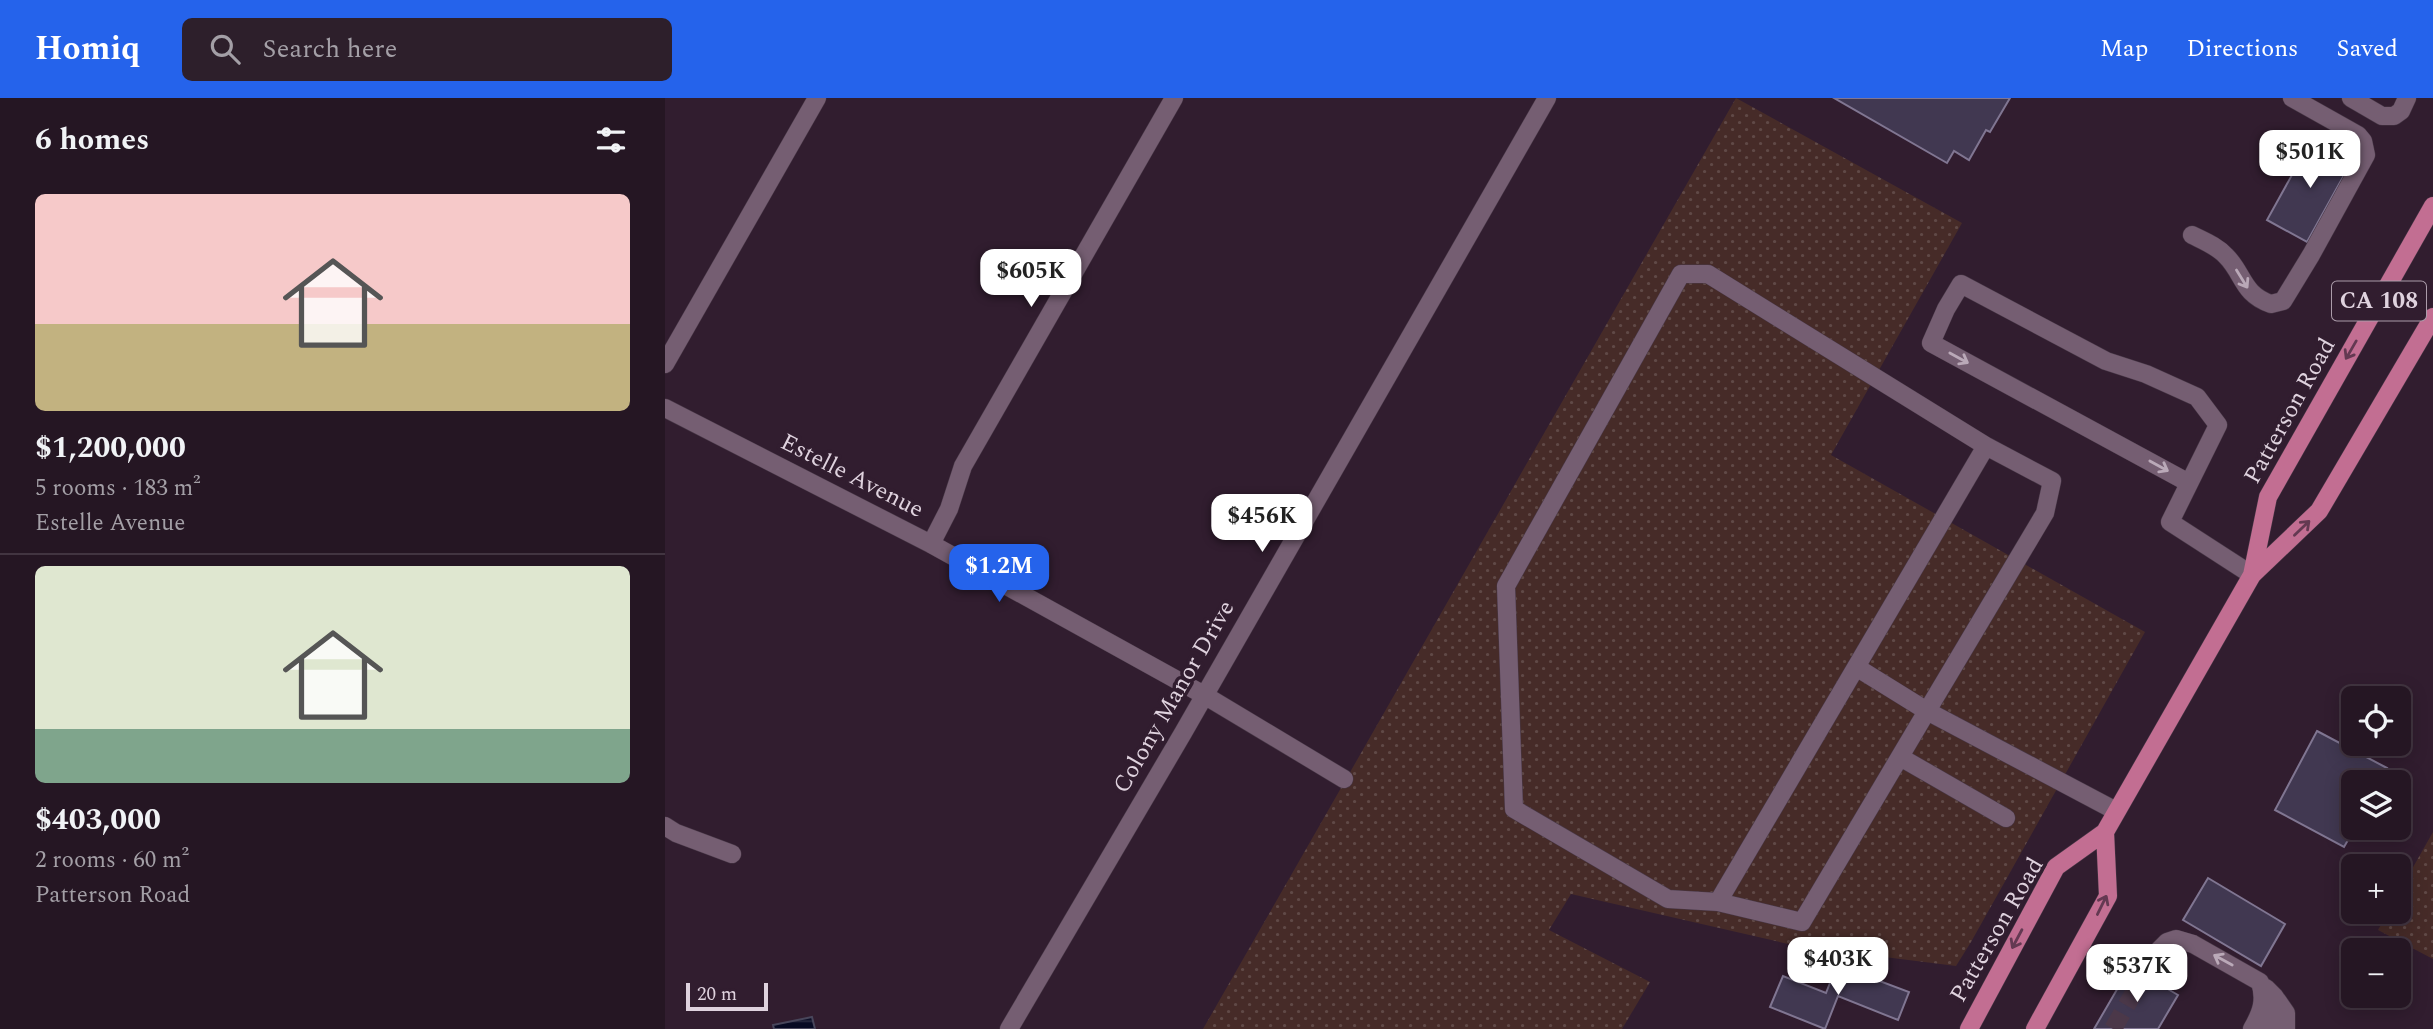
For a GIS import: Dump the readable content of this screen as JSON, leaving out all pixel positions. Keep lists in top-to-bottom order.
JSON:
{
  "streets": {
    "main road": ["CA 108", "Patterson Road"],
    "street": ["Estelle Avenue", "Colony Manor Drive"]
  },
  "crossings": [
    ["Estelle Avenue", "Colony Manor Drive"]
  ],
  "scale_bar": "20 m",
  "page": {
    "header": "Homiq",
    "search": "Search here",
    "nav": ["Map", "Directions", "Saved"],
    "heading": "6 homes",
    "price": [
      "$501K",
      "$605K",
      "$456K",
      "$1.2M",
      "$403K",
      "$537K"
    ],
    "list": [
      {
        "name": "$1,200,000",
        "note": "5 rooms · 183 m² · Estelle Avenue"
      },
      {
        "name": "$403,000",
        "note": "2 rooms · 60 m² · Patterson Road"
      }
    ],
    "map_buttons": ["+", "−"],
    "scale": "20 m"
  }
}
